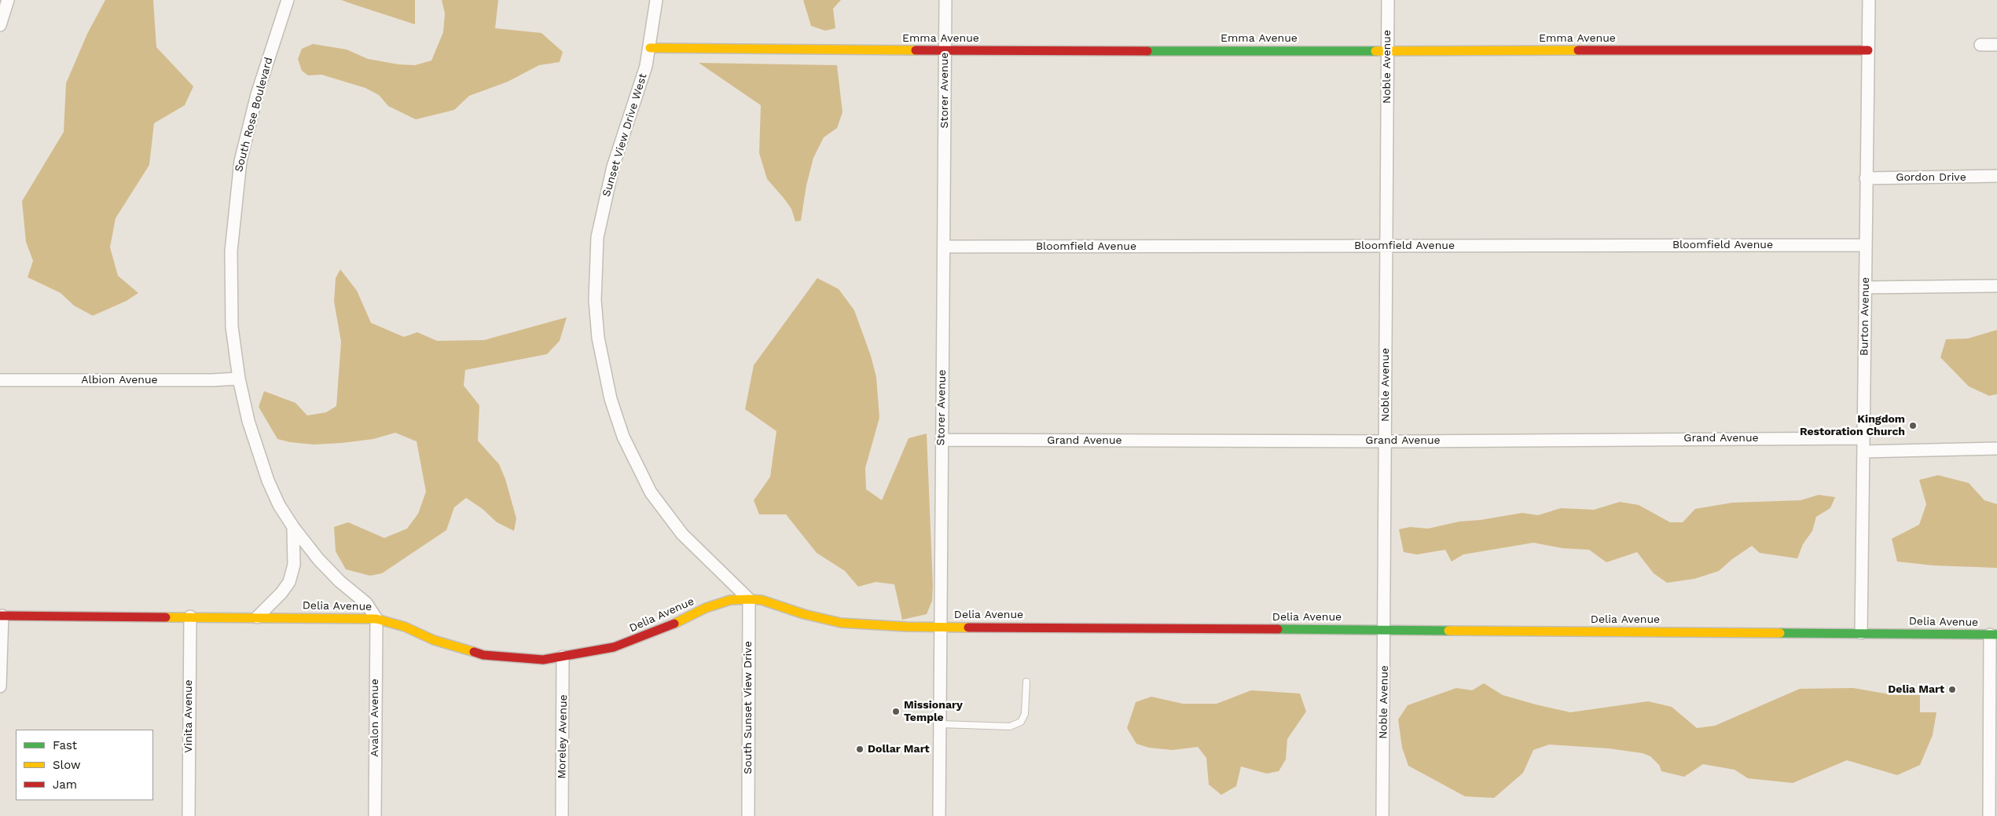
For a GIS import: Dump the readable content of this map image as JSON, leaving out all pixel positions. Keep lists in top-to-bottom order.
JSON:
{
  "streets": {
    "street": [
      "Emma Avenue",
      "Noble Avenue",
      "Storer Avenue",
      "South Rose Boulevard",
      "Sunset View Drive West",
      "Gordon Drive",
      "Bloomfield Avenue",
      "Burton Avenue",
      "Albion Avenue",
      "Grand Avenue",
      "Delia Avenue",
      "South Sunset View Drive",
      "Vinita Avenue",
      "Avalon Avenue",
      "Moreley Avenue"
    ]
  },
  "crossings": [
    ["Emma Avenue", "Noble Avenue"],
    ["Emma Avenue", "Storer Avenue"],
    ["Emma Avenue", "Sunset View Drive West"],
    ["Emma Avenue", "Burton Avenue"],
    ["Noble Avenue", "Bloomfield Avenue"],
    ["Noble Avenue", "Grand Avenue"],
    ["Noble Avenue", "Delia Avenue"],
    ["Storer Avenue", "Bloomfield Avenue"],
    ["Storer Avenue", "Grand Avenue"],
    ["Storer Avenue", "Delia Avenue"],
    ["South Rose Boulevard", "Albion Avenue"],
    ["South Rose Boulevard", "Delia Avenue"],
    ["South Rose Boulevard", "Avalon Avenue"],
    ["Sunset View Drive West", "Delia Avenue"],
    ["Sunset View Drive West", "South Sunset View Drive"],
    ["Gordon Drive", "Burton Avenue"],
    ["Bloomfield Avenue", "Burton Avenue"],
    ["Burton Avenue", "Grand Avenue"],
    ["Burton Avenue", "Delia Avenue"],
    ["Delia Avenue", "South Sunset View Drive"],
    ["Delia Avenue", "Vinita Avenue"],
    ["Delia Avenue", "Avalon Avenue"],
    ["Delia Avenue", "Moreley Avenue"]
  ],
  "places": [
    "Kingdom Restoration Church",
    "Delia Mart",
    "Missionary Temple",
    "Dollar Mart"
  ],
  "legend": ["Fast", "Slow", "Jam"]
}
